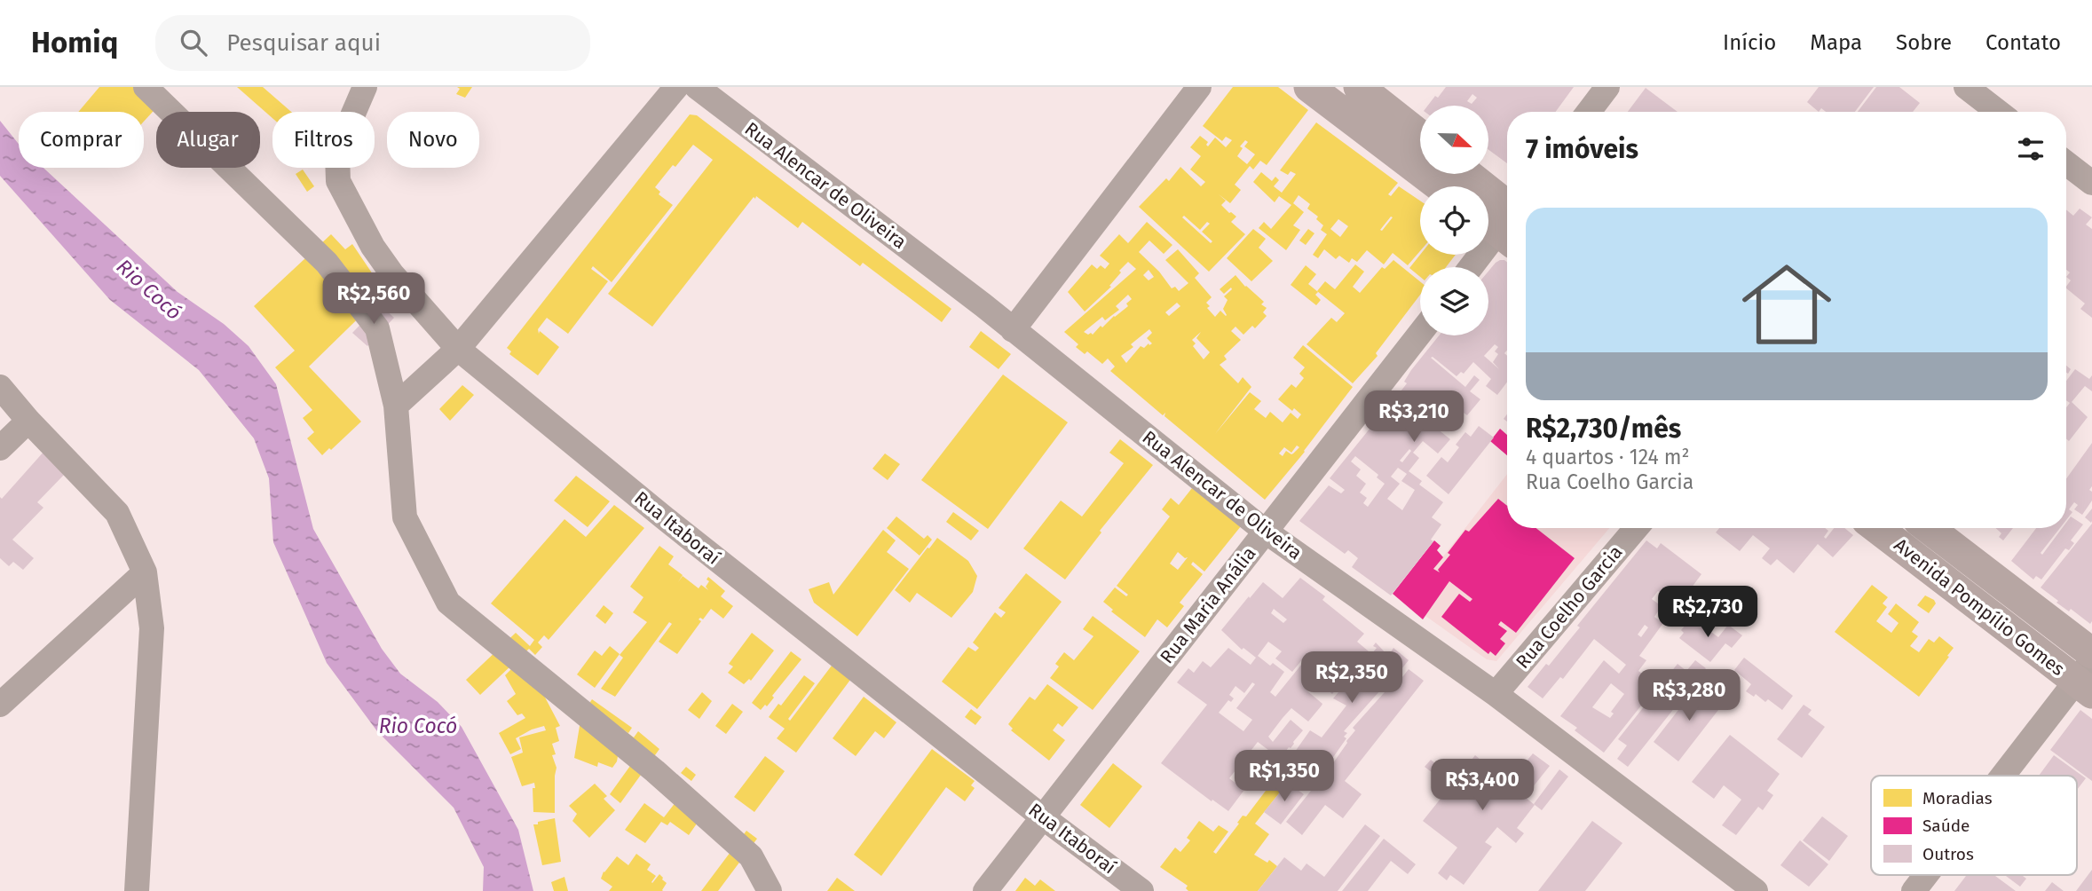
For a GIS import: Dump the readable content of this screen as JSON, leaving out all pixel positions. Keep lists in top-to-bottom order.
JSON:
{
  "streets": {
    "main road": ["Avenida Pompílio Gomes"],
    "street": [
      "Rua Alencar de Oliveira",
      "Rua Itaboraí",
      "Rua Maria Anália",
      "Rua Coelho Garcia"
    ]
  },
  "crossings": [
    ["Rua Alencar de Oliveira", "Rua Maria Anália"],
    ["Rua Alencar de Oliveira", "Rua Coelho Garcia"],
    ["Rua Itaboraí", "Rua Maria Anália"]
  ],
  "water": ["Rio Cocó"],
  "legend": ["Moradias", "Saúde", "Outros"],
  "north": "right",
  "page": {
    "header": "Homiq",
    "search": "Pesquisar aqui",
    "nav": [
      "Início",
      "Mapa",
      "Sobre",
      "Contato"
    ],
    "chip": [
      "Comprar",
      "Alugar",
      "Filtros",
      "Novo"
    ],
    "heading": "7 imóveis",
    "list": [
      {
        "name": "R$2,730/mês",
        "note": "4 quartos · 124 m² · Rua Coelho Garcia"
      }
    ],
    "price": [
      "R$2,560",
      "R$3,210",
      "R$2,730",
      "R$2,350",
      "R$3,280",
      "R$1,350",
      "R$3,400"
    ]
  }
}
